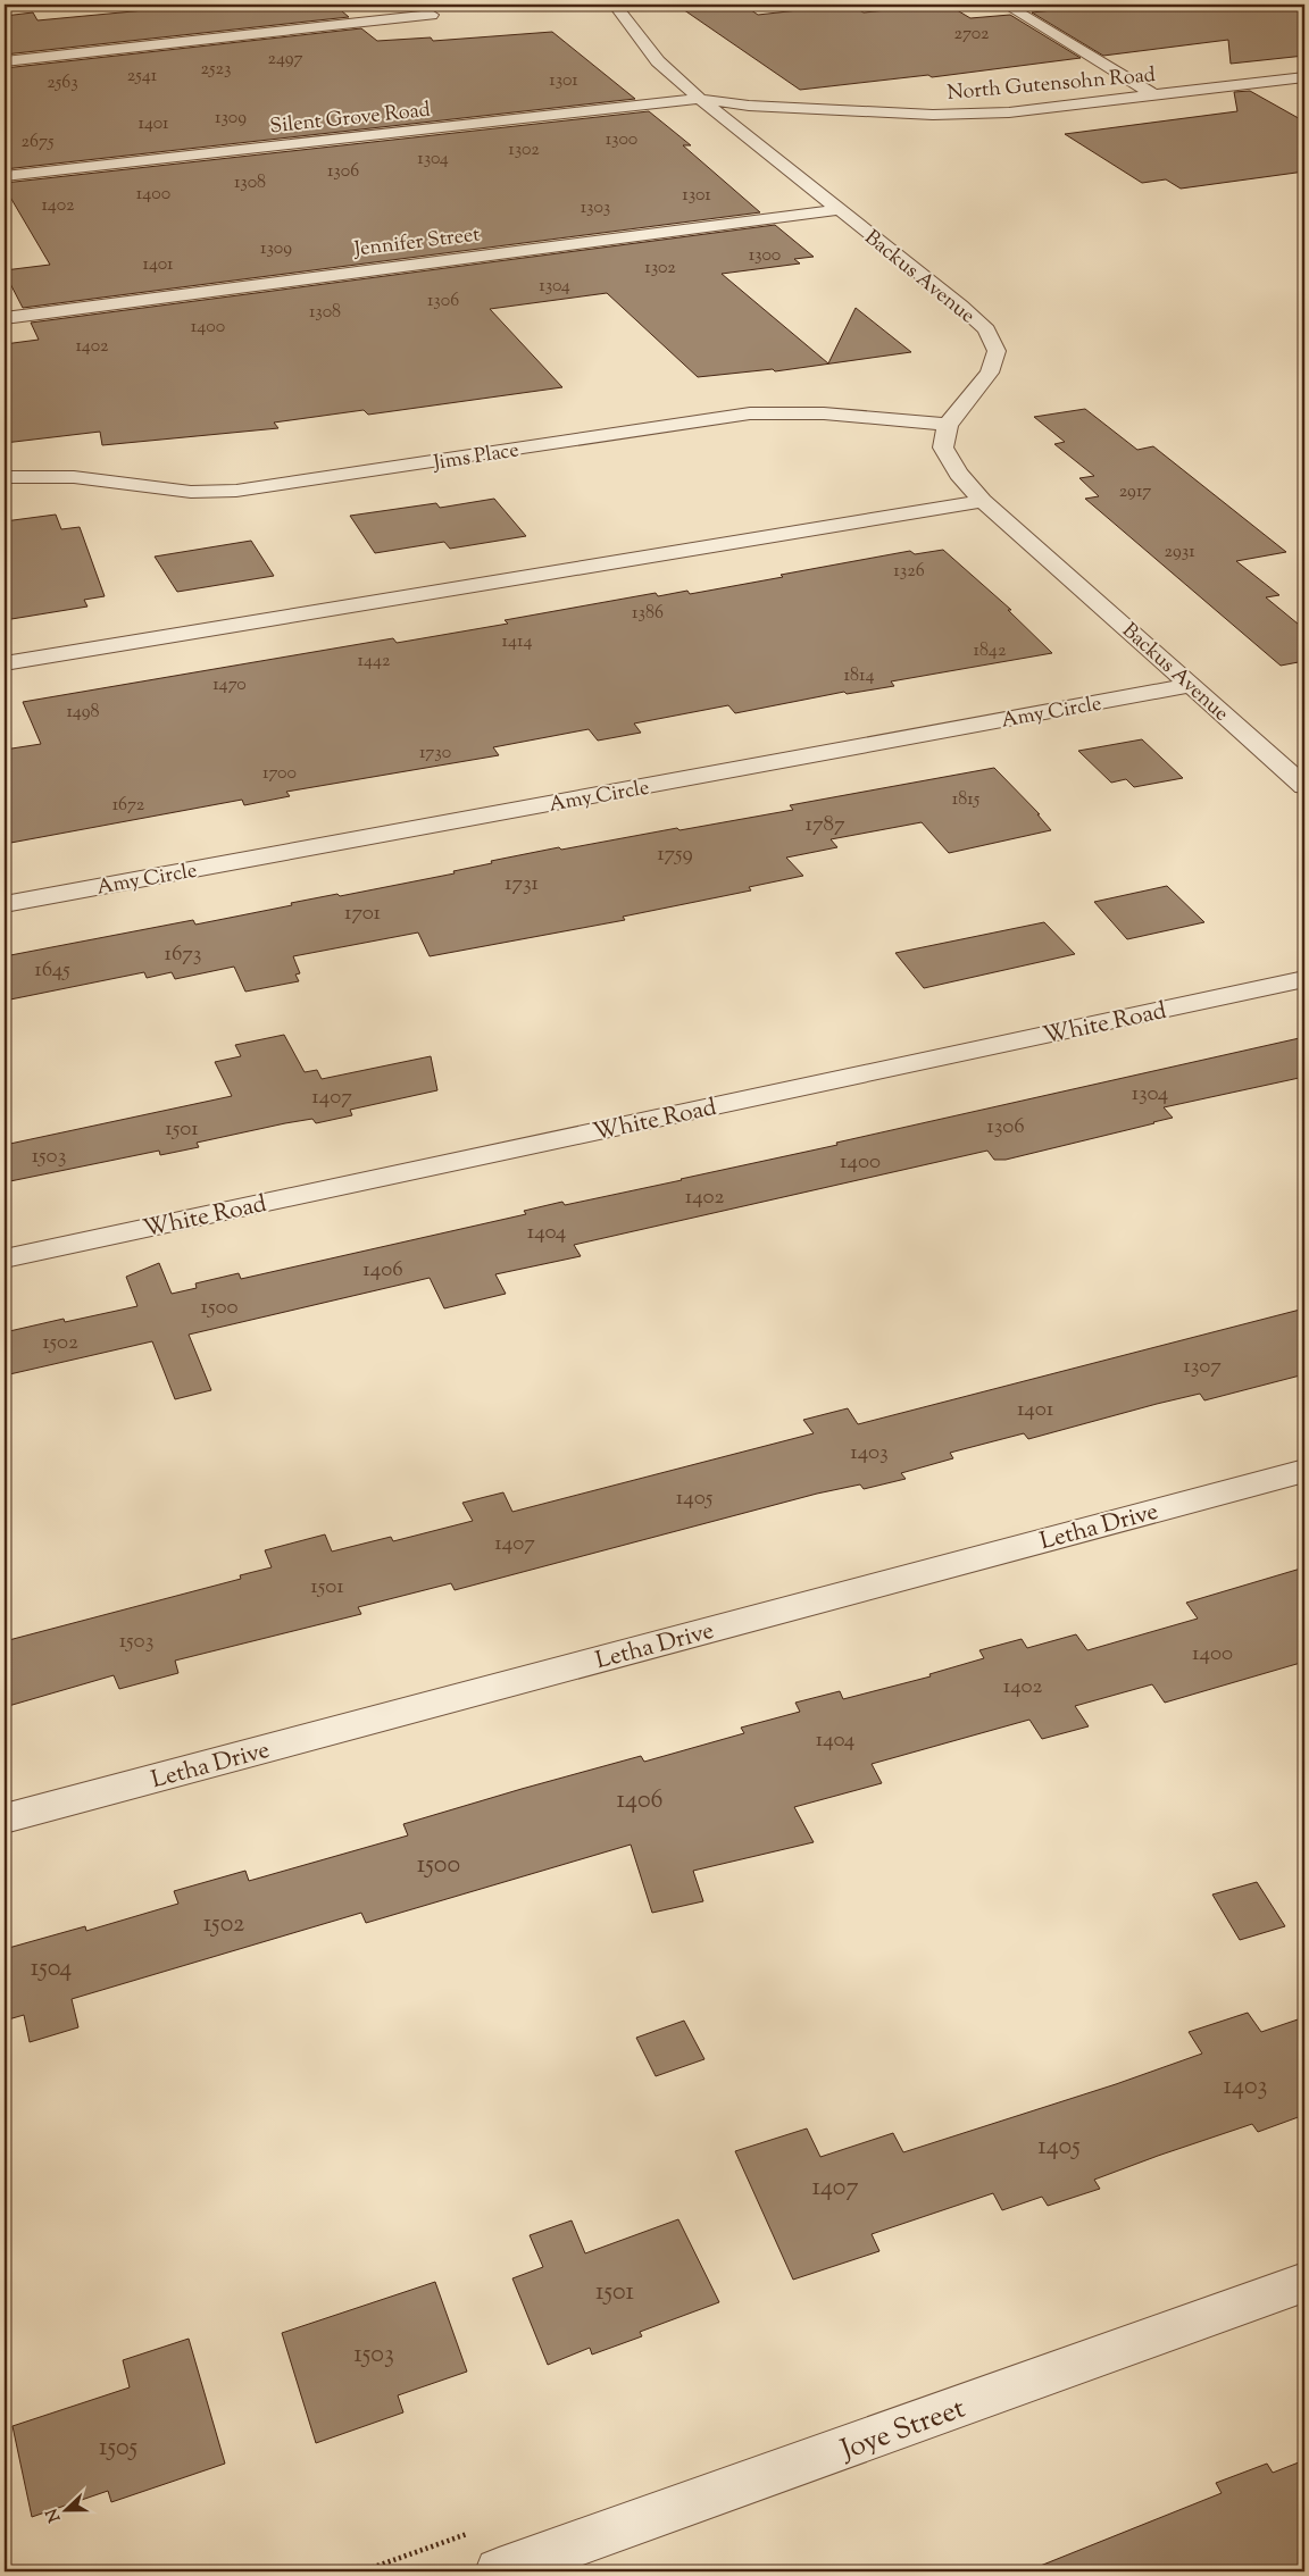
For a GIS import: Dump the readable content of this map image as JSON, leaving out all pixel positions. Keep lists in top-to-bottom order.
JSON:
{
  "streets": {
    "street": [
      "North Gutensohn Road",
      "Silent Grove Road",
      "Jennifer Street",
      "Backus Avenue",
      "Jims Place",
      "Amy Circle",
      "White Road",
      "Letha Drive",
      "Joye Street"
    ]
  },
  "crossings": [
    ["North Gutensohn Road", "Silent Grove Road"],
    ["North Gutensohn Road", "Backus Avenue"],
    ["Silent Grove Road", "Backus Avenue"],
    ["Jennifer Street", "Backus Avenue"],
    ["Backus Avenue", "Jims Place"],
    ["Backus Avenue", "Amy Circle"]
  ],
  "house_numbers": [
    "2702",
    "2497",
    "2523",
    "2541",
    "1301",
    "2563",
    "1309",
    "1401",
    "1300",
    "2675",
    "1302",
    "1304",
    "1306",
    "1308",
    "1400",
    "1301",
    "1402",
    "1303",
    "1309",
    "1300",
    "1401",
    "1302",
    "1304",
    "1306",
    "1308",
    "1400",
    "1402",
    "2917",
    "2931",
    "1326",
    "1386",
    "1414",
    "1842",
    "1442",
    "1814",
    "1470",
    "1498",
    "1730",
    "1700",
    "1815",
    "1672",
    "1787",
    "1759",
    "1731",
    "1701",
    "1673",
    "1645",
    "1304",
    "1407",
    "1306",
    "1501",
    "1503",
    "1400",
    "1402",
    "1404",
    "1406",
    "1500",
    "1502",
    "1307",
    "1401",
    "1403",
    "1405",
    "1407",
    "1501",
    "1503",
    "1400",
    "1402",
    "1404",
    "1406",
    "1500",
    "1502",
    "1504",
    "1403",
    "1405",
    "1407",
    "1501",
    "1503",
    "1505"
  ],
  "north": "left"
}
